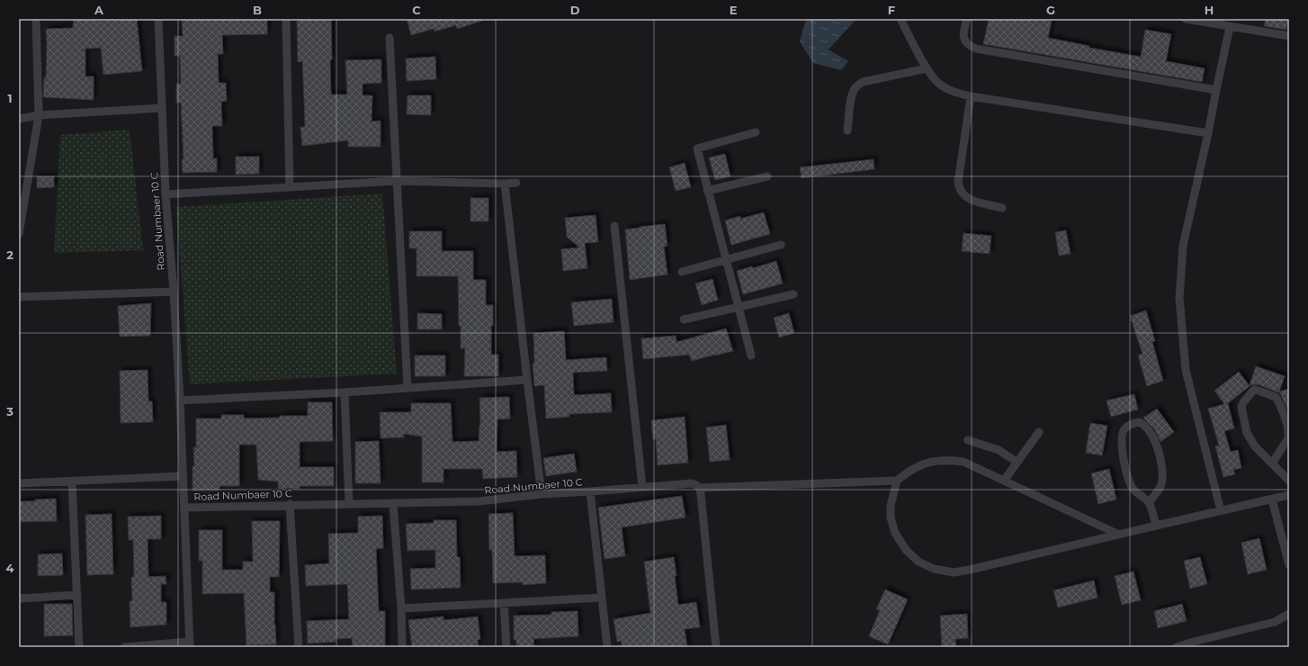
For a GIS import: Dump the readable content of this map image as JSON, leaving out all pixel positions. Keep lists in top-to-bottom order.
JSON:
{
  "streets": {
    "street": ["Road Numbaer 10 C"]
  },
  "grid": {
    "columns": [
      "A",
      "B",
      "C",
      "D",
      "E",
      "F",
      "G",
      "H"
    ],
    "rows": [
      "1",
      "2",
      "3",
      "4"
    ]
  }
}
